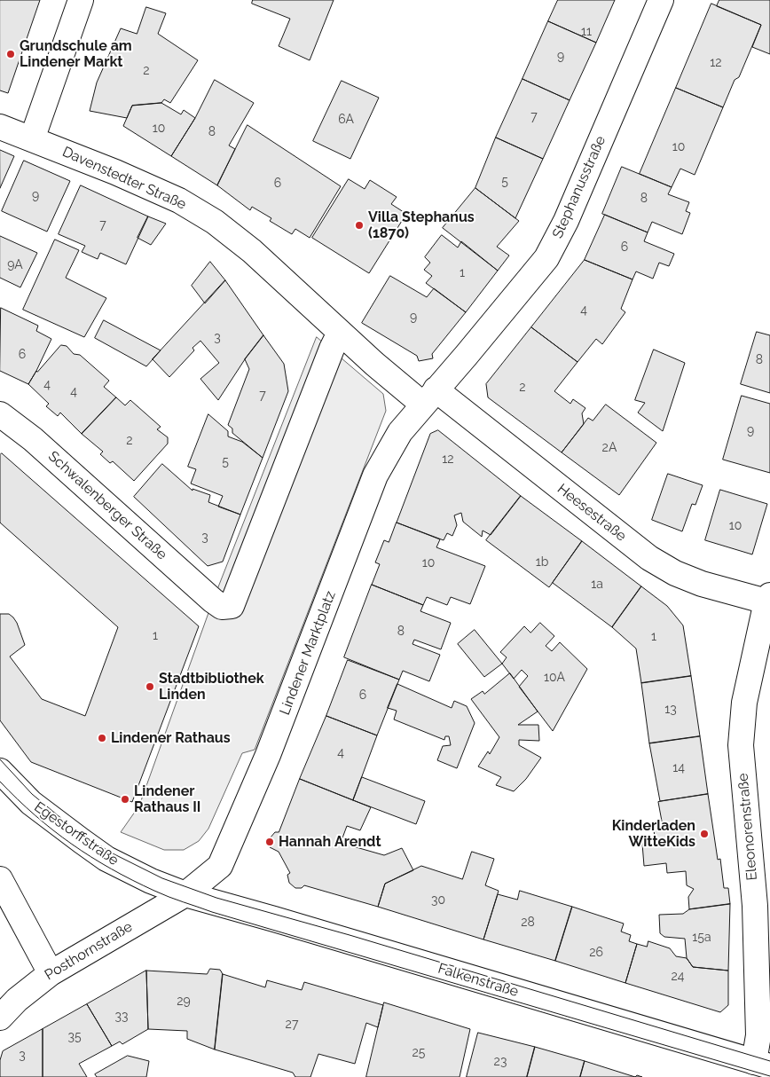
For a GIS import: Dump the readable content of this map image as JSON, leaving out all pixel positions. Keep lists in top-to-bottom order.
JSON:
{
  "streets": {
    "street": [
      "Davenstedter Straße",
      "Stephanusstraße",
      "Schwalenberger Straße",
      "Heesestraße",
      "Lindener Marktplatz",
      "Eleonorenstraße",
      "Egestorffstraße",
      "Posthornstraße",
      "Falkenstraße"
    ]
  },
  "crossings": [
    ["Davenstedter Straße", "Schwalenberger Straße"],
    ["Stephanusstraße", "Lindener Marktplatz"],
    ["Heesestraße", "Lindener Marktplatz"],
    ["Heesestraße", "Eleonorenstraße"],
    ["Lindener Marktplatz", "Egestorffstraße"],
    ["Lindener Marktplatz", "Posthornstraße"],
    ["Lindener Marktplatz", "Falkenstraße"],
    ["Eleonorenstraße", "Falkenstraße"],
    ["Egestorffstraße", "Posthornstraße"],
    ["Egestorffstraße", "Falkenstraße"],
    ["Posthornstraße", "Falkenstraße"]
  ],
  "places": [
    "Grundschule am Lindener Markt",
    "Villa Stephanus (1870)",
    "Stadtbibliothek Linden",
    "Lindener Rathaus",
    "Lindener Rathaus II",
    "Kinderladen WitteKids",
    "Hannah Arendt"
  ],
  "house_numbers": [
    "11",
    "9",
    "12",
    "2",
    "7",
    "6A",
    "10",
    "8",
    "10",
    "5",
    "6",
    "9",
    "8",
    "7",
    "6",
    "9A",
    "1",
    "4",
    "9",
    "3",
    "6",
    "8",
    "4",
    "2",
    "4",
    "7",
    "9",
    "2",
    "2A",
    "12",
    "5",
    "10",
    "3",
    "1b",
    "10",
    "1a",
    "8",
    "1",
    "1",
    "10A",
    "6",
    "13",
    "4",
    "14",
    "30",
    "28",
    "15a",
    "26",
    "24",
    "29",
    "33",
    "27",
    "35",
    "25",
    "3",
    "23"
  ]
}
